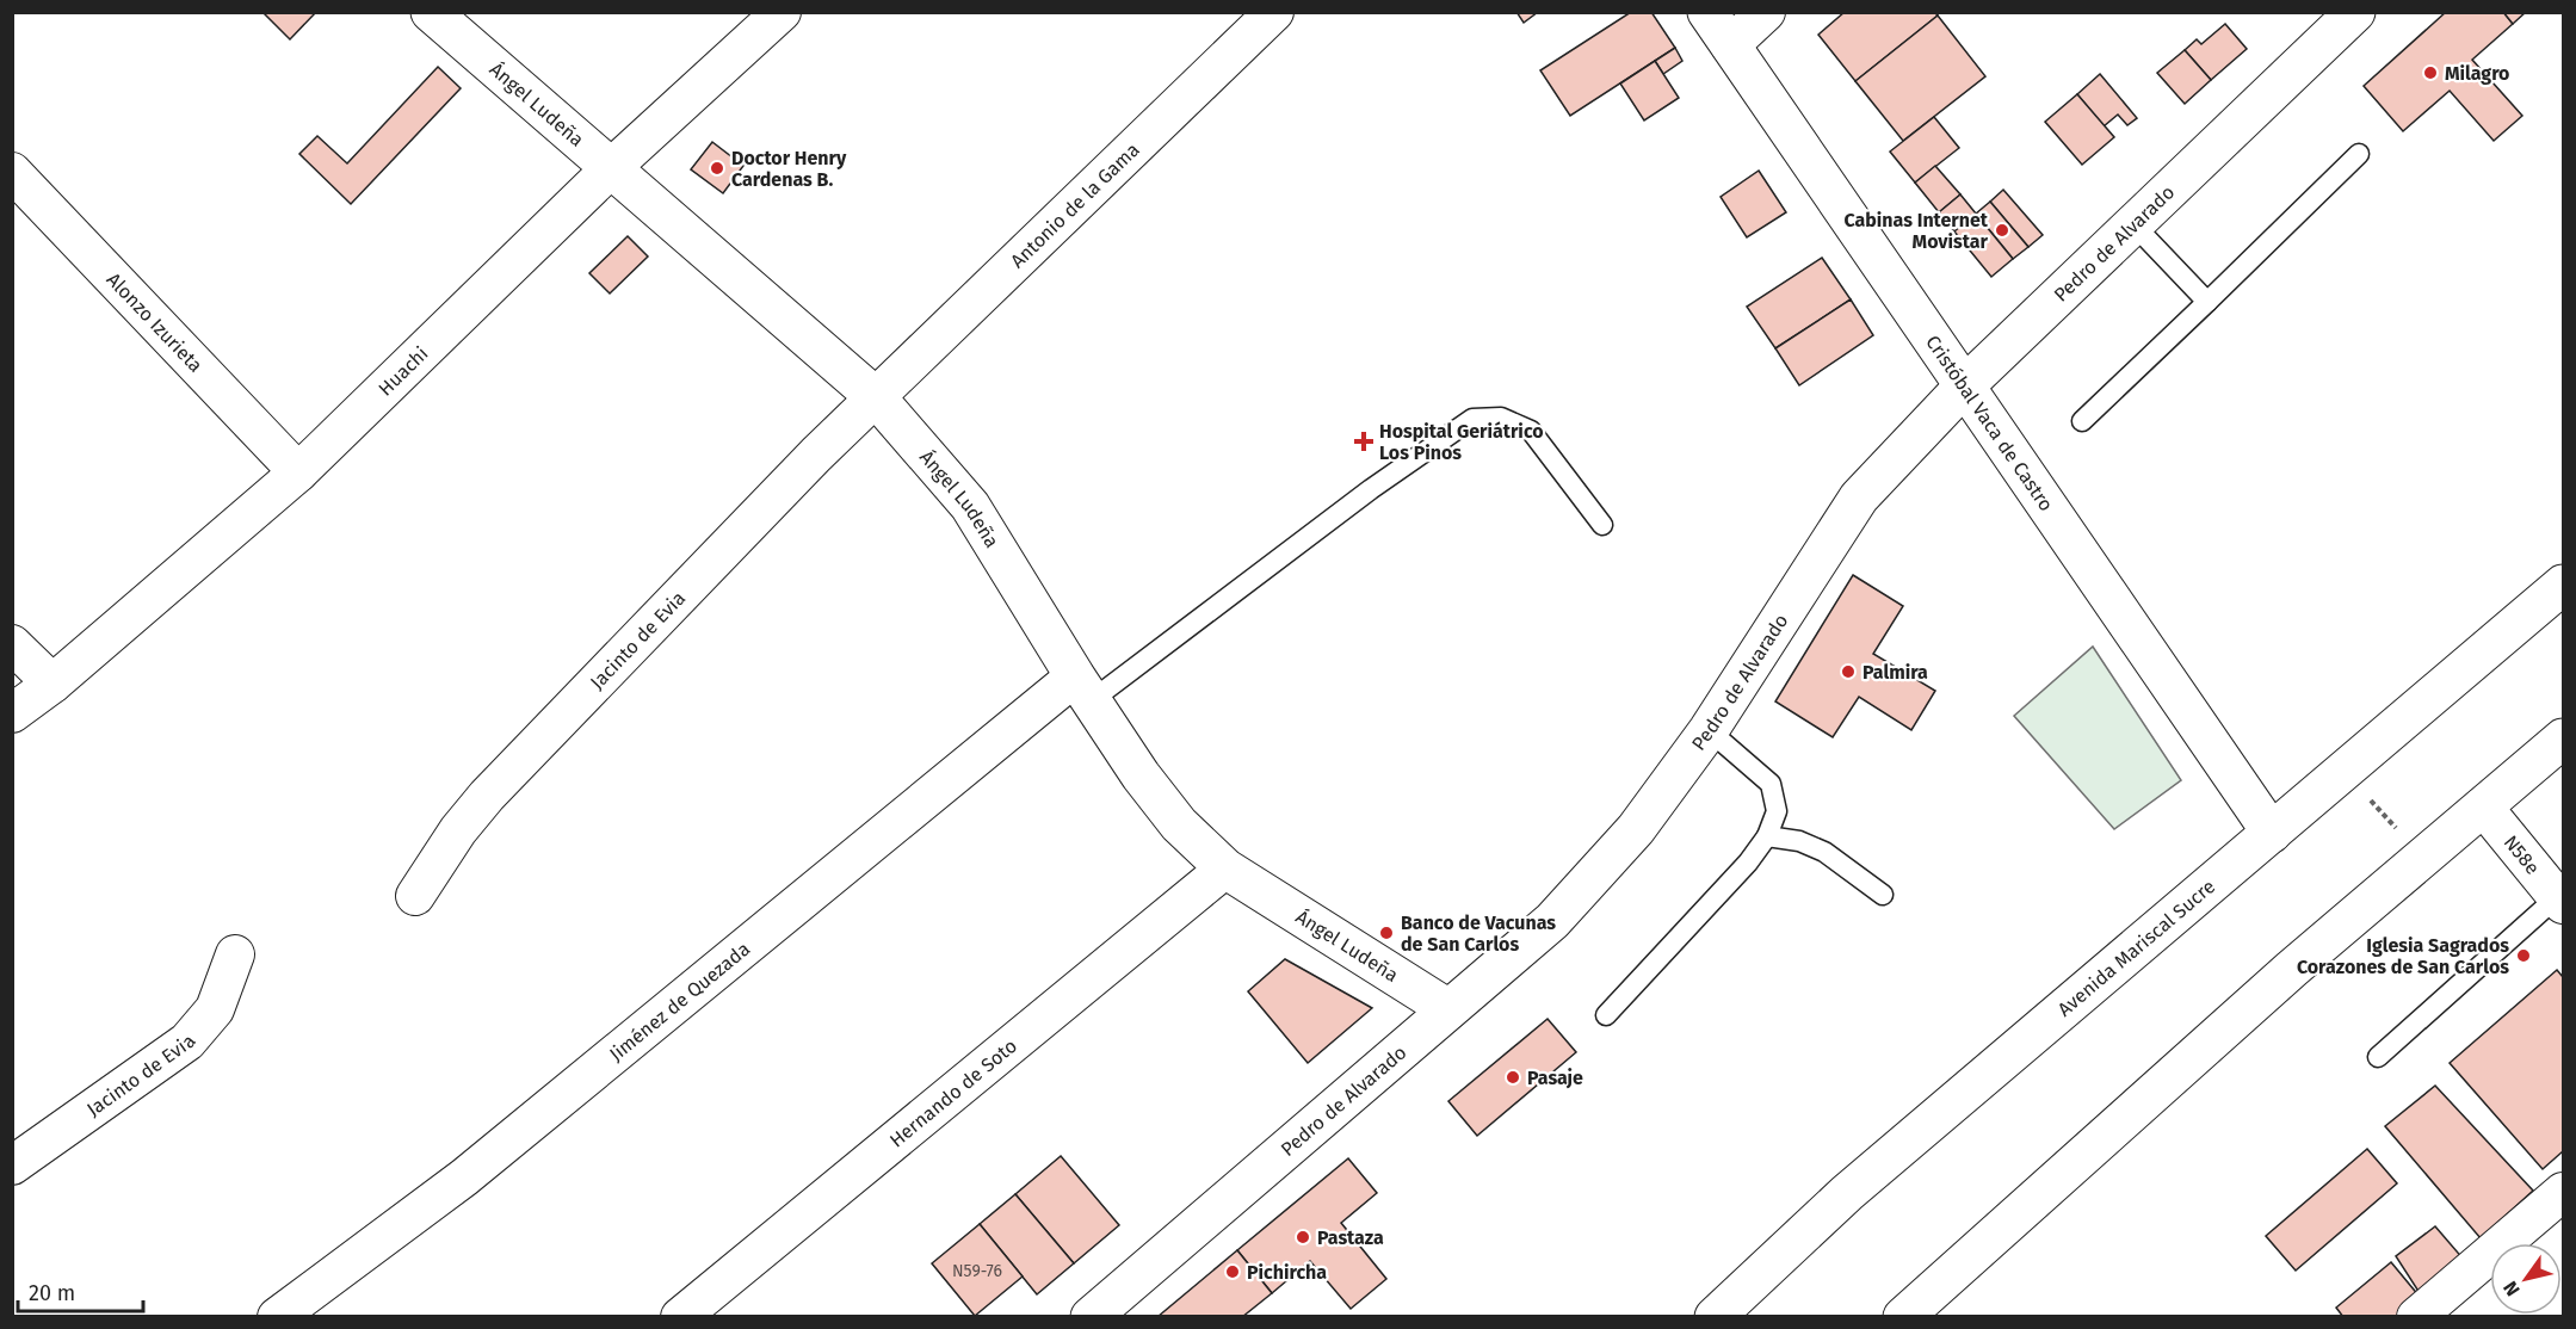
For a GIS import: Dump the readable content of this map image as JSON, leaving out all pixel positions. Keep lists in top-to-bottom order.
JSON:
{
  "streets": {
    "main road": [
      "Ángel Ludeña",
      "Pedro de Alvarado",
      "Cristóbal Vaca de Castro",
      "Avenida Mariscal Sucre"
    ],
    "street": [
      "Antonio de la Gama",
      "Alonzo Izurieta",
      "Huachi",
      "Jacinto de Evia",
      "N58e",
      "Jiménez de Quezada",
      "Hernando de Soto"
    ]
  },
  "crossings": [
    ["Ángel Ludeña", "Antonio de la Gama"],
    ["Ángel Ludeña", "Pedro de Alvarado"],
    ["Ángel Ludeña", "Huachi"],
    ["Ángel Ludeña", "Jacinto de Evia"],
    ["Ángel Ludeña", "Jiménez de Quezada"],
    ["Ángel Ludeña", "Hernando de Soto"],
    ["Antonio de la Gama", "Jacinto de Evia"],
    ["Pedro de Alvarado", "Cristóbal Vaca de Castro"],
    ["Alonzo Izurieta", "Huachi"],
    ["Cristóbal Vaca de Castro", "Avenida Mariscal Sucre"]
  ],
  "places": {
    "other": [
      "Milagro",
      "Doctor Henry Cardenas B.",
      "Cabinas Internet Movistar",
      "Palmira",
      "Banco de Vacunas de San Carlos",
      "Iglesia Sagrados Corazones de San Carlos",
      "Pasaje",
      "Pastaza",
      "Pichircha"
    ],
    "health": ["Hospital Geriátrico Los Pinos"]
  },
  "house_numbers": ["N59-76"],
  "scale_bar": "20 m",
  "north": "bottom left"
}
